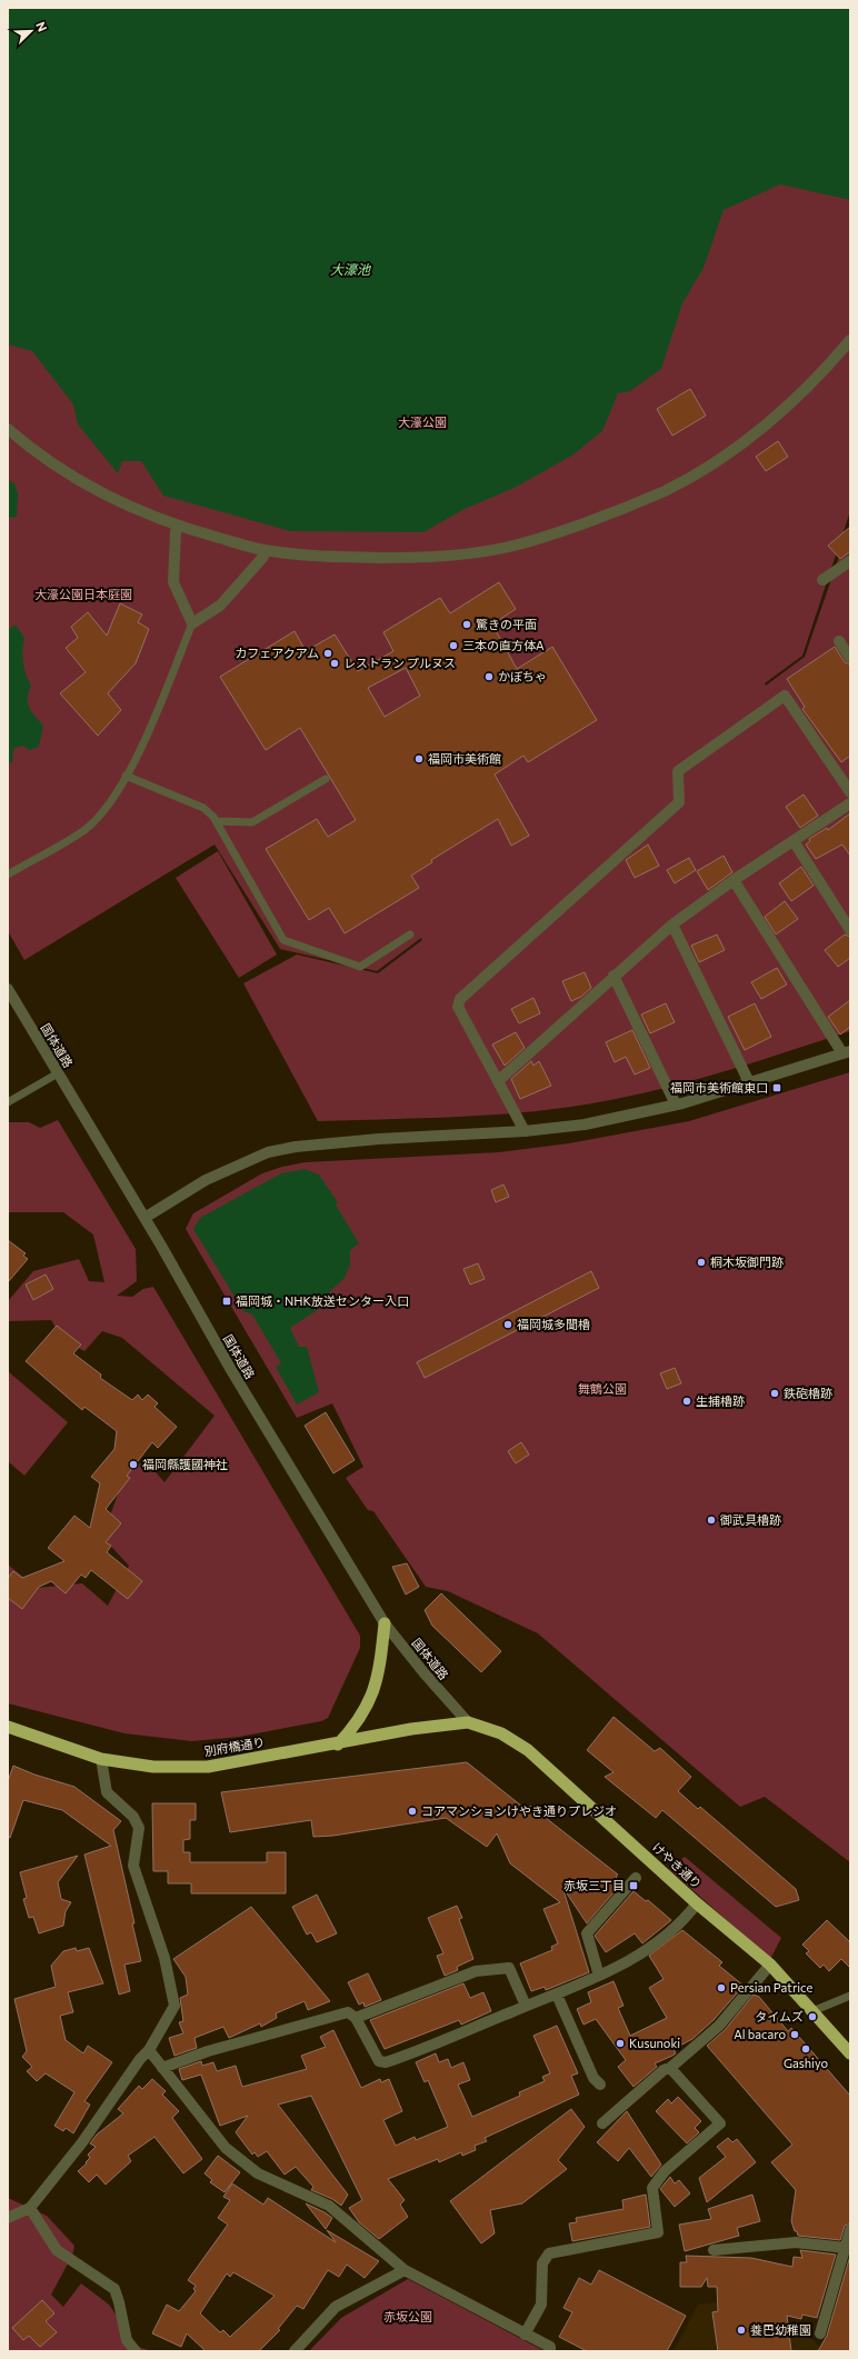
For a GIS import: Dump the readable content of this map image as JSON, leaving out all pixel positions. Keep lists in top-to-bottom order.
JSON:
{
  "streets": {
    "highway": ["別府橋通り", "けやき通り"],
    "street": ["国体道路"]
  },
  "crossings": [
    ["国体道路", "別府橋通り"],
    ["国体道路", "けやき通り"],
    ["別府橋通り", "けやき通り"]
  ],
  "water": ["大濠池"],
  "parks": [
    "大濠公園",
    "大濠公園日本庭園",
    "舞鶴公園",
    "赤坂公園"
  ],
  "places": {
    "other": [
      "驚きの平面",
      "三本の直方体A",
      "カフェアクアム",
      "レストラン プルヌス",
      "かぼちゃ",
      "福岡市美術館",
      "桐木坂御門跡",
      "福岡城多聞櫓",
      "鉄砲櫓跡",
      "生捕櫓跡",
      "福岡縣護國神社",
      "御武具櫓跡",
      "コアマンションけやき通りプレジオ",
      "Persian Patrice",
      "タイムズ",
      "Al bacaro",
      "Kusunoki",
      "Gashiyo",
      "養巴幼稚園"
    ],
    "transit": ["福岡市美術館東口", "福岡城・NHK放送センター入口", "赤坂三丁目"]
  },
  "north": "top right"
}
